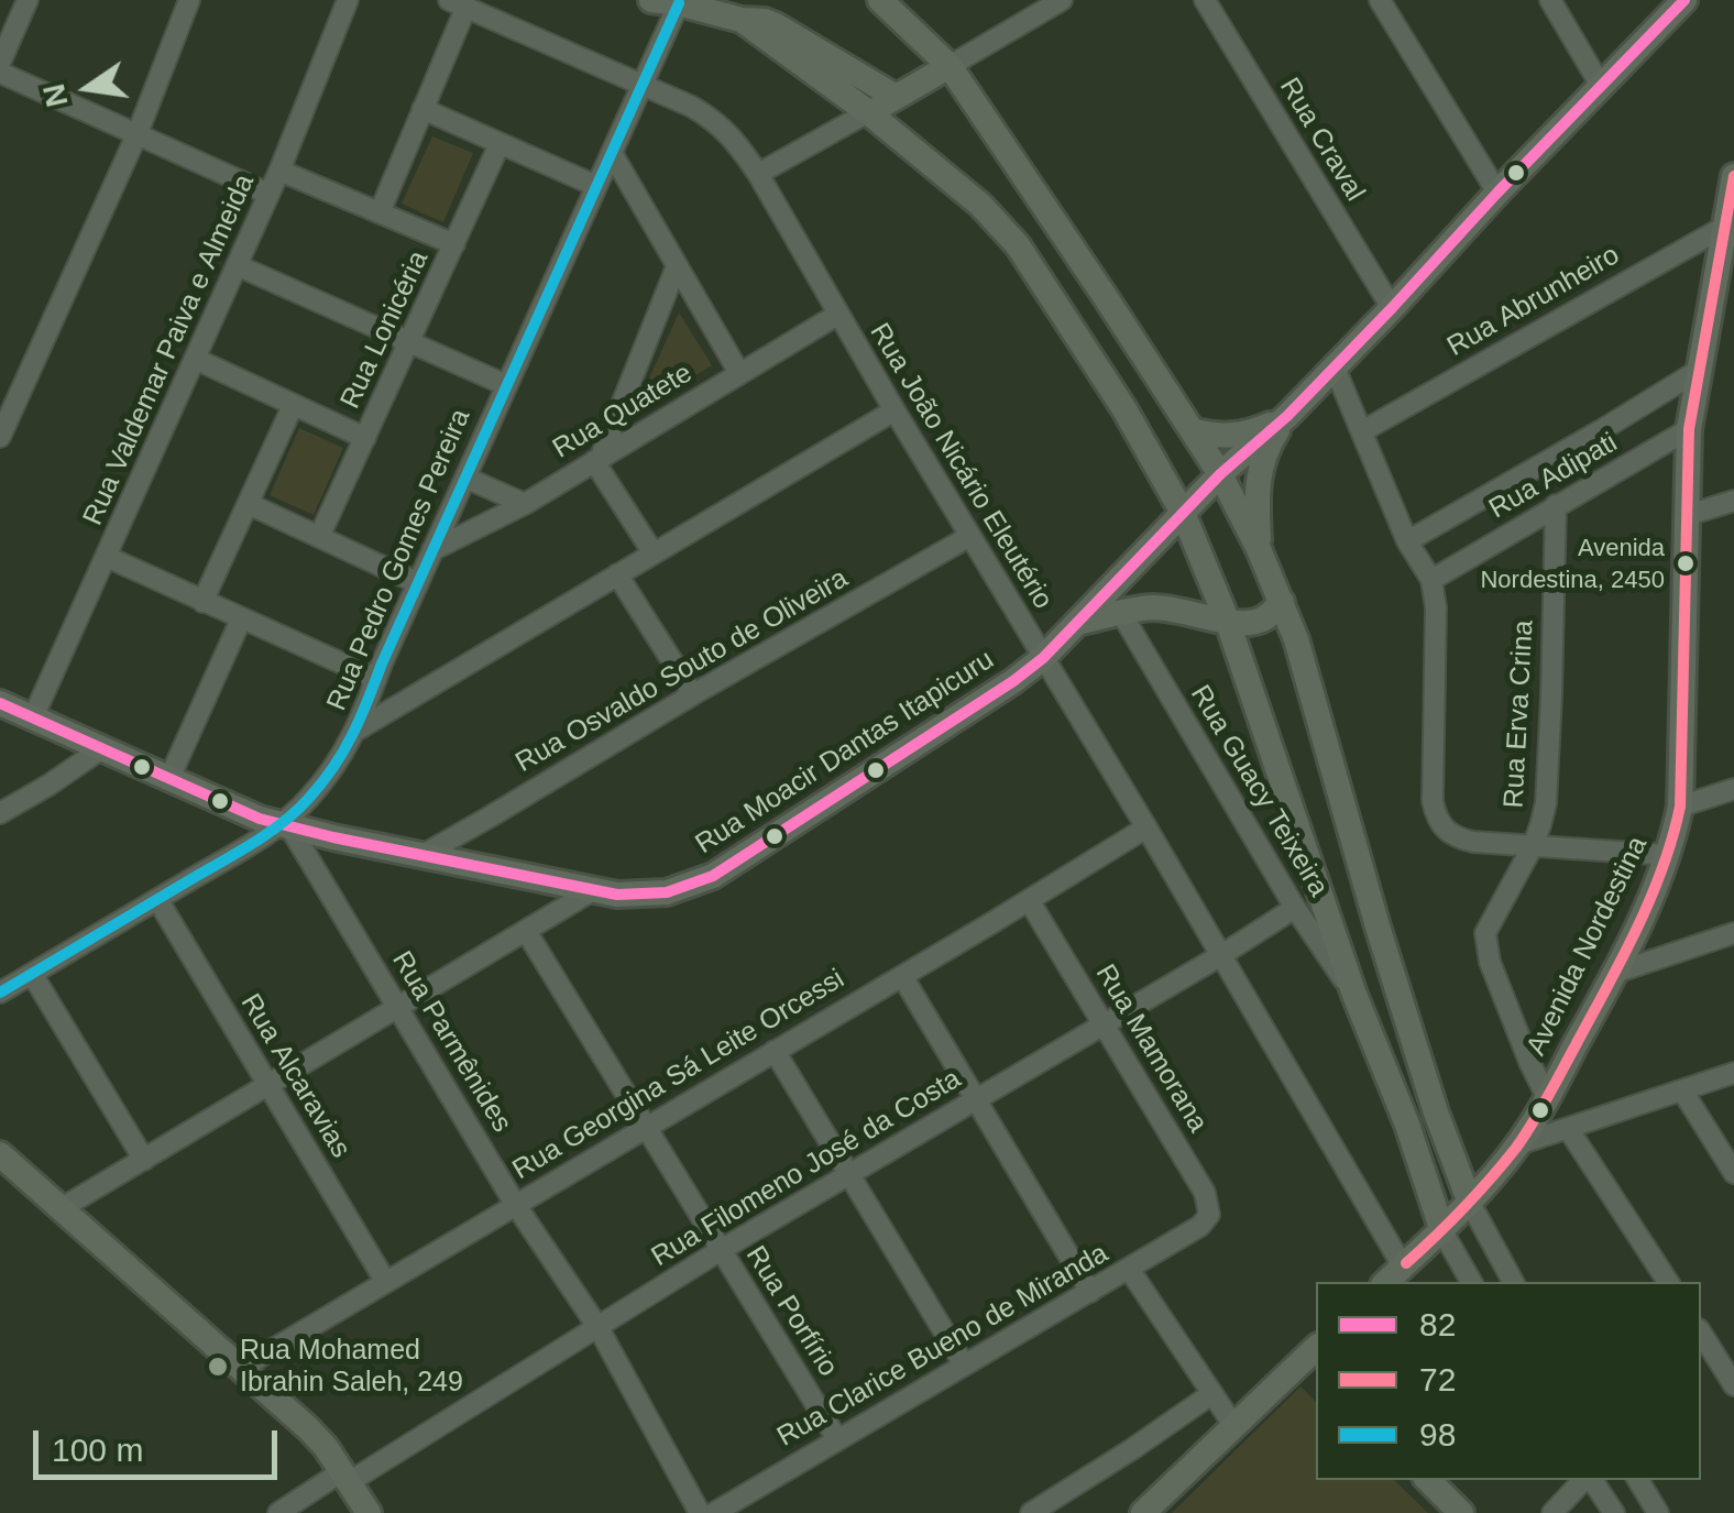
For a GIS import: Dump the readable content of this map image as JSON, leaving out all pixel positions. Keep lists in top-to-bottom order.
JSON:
{
  "streets": {
    "street": [
      "Rua Craval",
      "Rua Abrunheiro",
      "Rua Lonicéria",
      "Rua Valdemar Paiva e Almeida",
      "Rua Quatete",
      "Rua João Nicário Eleutério",
      "Rua Adipati",
      "Rua Pedro Gomes Pereira",
      "Rua Osvaldo Souto de Oliveira",
      "Rua Erva Crina",
      "Rua Moacir Dantas Itapicuru",
      "Rua Guacy Teixeira",
      "Avenida Nordestina",
      "Rua Parmênides",
      "Rua Mamorana",
      "Rua Georgina Sá Leite Orcessi",
      "Rua Alcaravias",
      "Rua Filomeno José da Costa",
      "Rua Porfírio",
      "Rua Clarice Bueno de Miranda"
    ]
  },
  "crossings": [
    ["Rua Craval", "Rua Moacir Dantas Itapicuru"],
    ["Rua Abrunheiro", "Avenida Nordestina"],
    ["Rua Valdemar Paiva e Almeida", "Rua Moacir Dantas Itapicuru"],
    ["Rua Quatete", "Rua João Nicário Eleutério"],
    ["Rua Quatete", "Rua Pedro Gomes Pereira"],
    ["Rua João Nicário Eleutério", "Rua Pedro Gomes Pereira"],
    ["Rua João Nicário Eleutério", "Rua Osvaldo Souto de Oliveira"],
    ["Rua João Nicário Eleutério", "Rua Moacir Dantas Itapicuru"],
    ["Rua João Nicário Eleutério", "Avenida Nordestina"],
    ["Rua João Nicário Eleutério", "Rua Georgina Sá Leite Orcessi"],
    ["Rua João Nicário Eleutério", "Rua Filomeno José da Costa"],
    ["Rua Adipati", "Rua Erva Crina"],
    ["Rua Adipati", "Avenida Nordestina"],
    ["Rua Pedro Gomes Pereira", "Rua Moacir Dantas Itapicuru"],
    ["Rua Pedro Gomes Pereira", "Rua Parmênides"],
    ["Rua Pedro Gomes Pereira", "Rua Alcaravias"],
    ["Rua Osvaldo Souto de Oliveira", "Rua Moacir Dantas Itapicuru"],
    ["Rua Erva Crina", "Avenida Nordestina"],
    ["Rua Moacir Dantas Itapicuru", "Rua Parmênides"],
    ["Rua Guacy Teixeira", "Rua Filomeno José da Costa"],
    ["Rua Parmênides", "Rua Georgina Sá Leite Orcessi"],
    ["Rua Parmênides", "Rua Filomeno José da Costa"],
    ["Rua Mamorana", "Rua Georgina Sá Leite Orcessi"],
    ["Rua Mamorana", "Rua Filomeno José da Costa"],
    ["Rua Mamorana", "Rua Clarice Bueno de Miranda"],
    ["Rua Georgina Sá Leite Orcessi", "Rua Alcaravias"],
    ["Rua Georgina Sá Leite Orcessi", "Rua Porfírio"],
    ["Rua Filomeno José da Costa", "Rua Porfírio"],
    ["Rua Porfírio", "Rua Clarice Bueno de Miranda"]
  ],
  "places": ["Avenida Nordestina, 2450", "Rua Mohamed Ibrahin Saleh, 249"],
  "lines": ["transit line 82", "transit line 98", "transit line 72"],
  "legend": ["82", "72", "98"],
  "scale_bar": "100 m",
  "north": "left"
}
